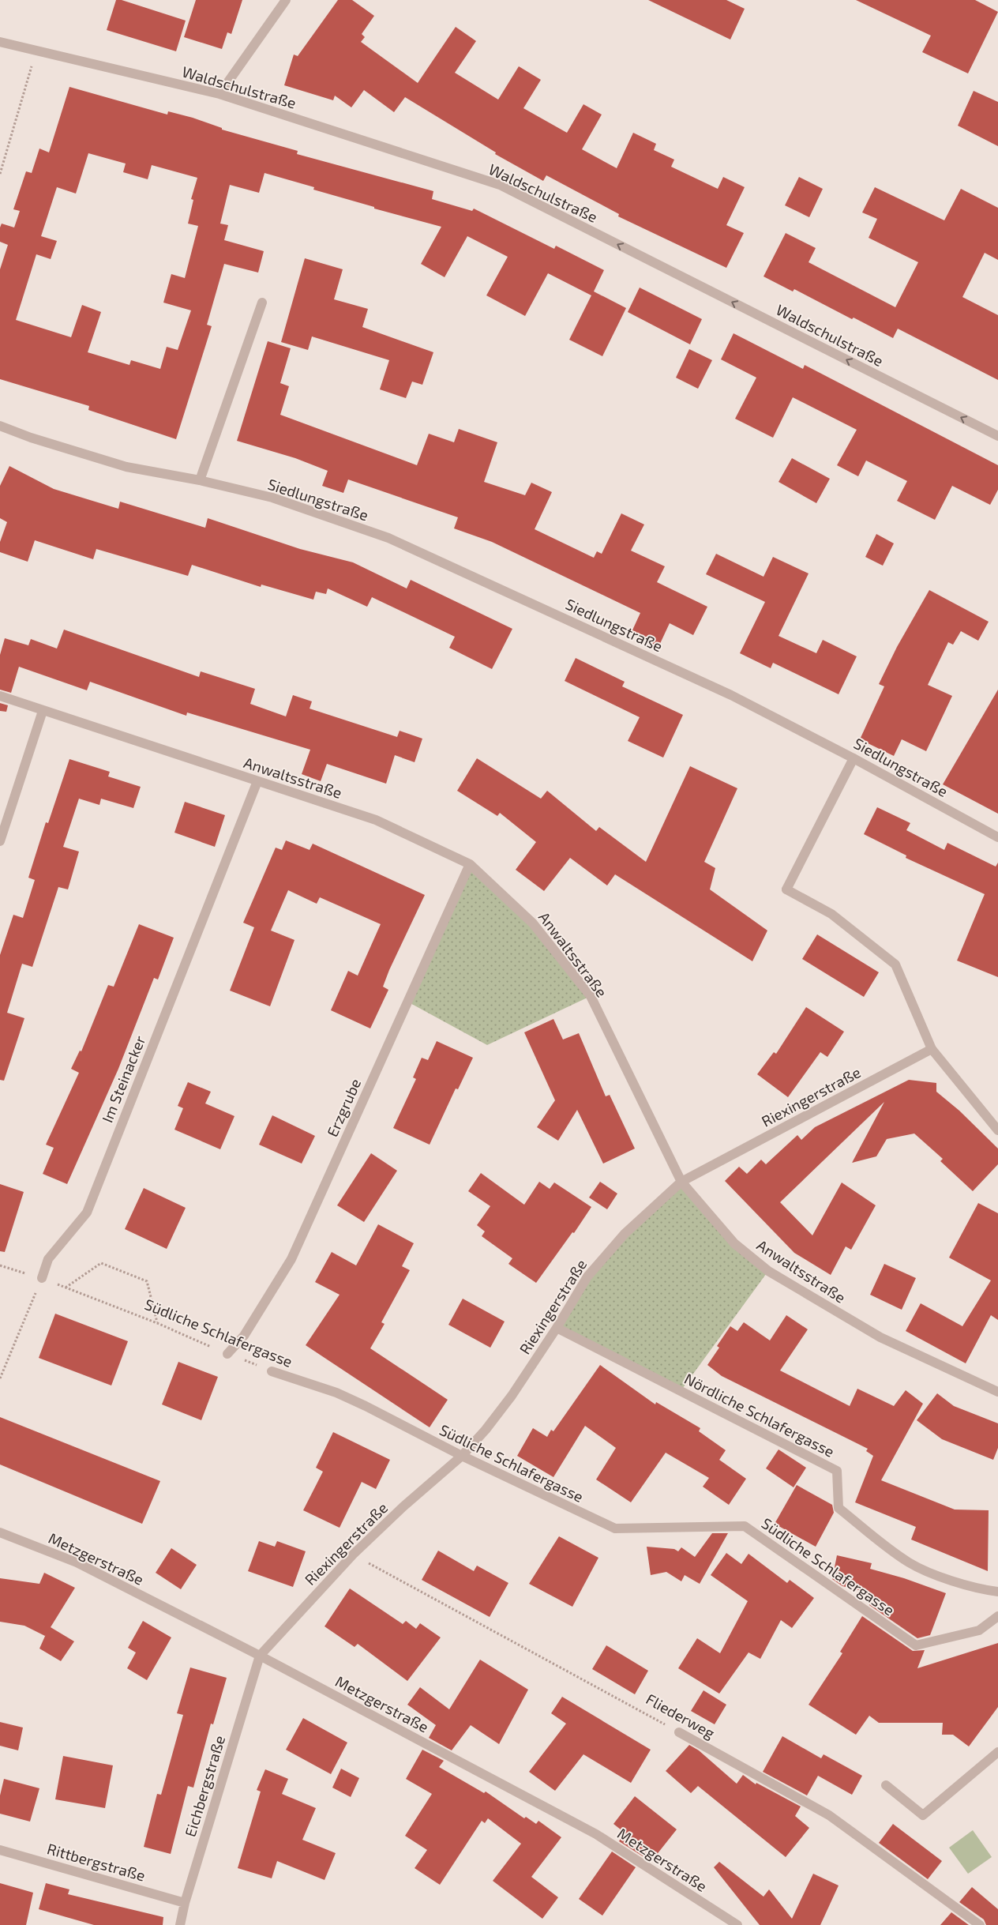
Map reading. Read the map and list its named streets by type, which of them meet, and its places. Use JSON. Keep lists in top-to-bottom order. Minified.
{"streets":{"street":["Waldschulstraße","Siedlungstraße","Anwaltsstraße","Im Steinacker","Riexingerstraße","Erzgrube","Südliche Schlafergasse","Nördliche Schlafergasse","Metzgerstraße","Fliederweg","Eichbergstraße","Rittbergstraße"]},"crossings":[["Anwaltsstraße","Im Steinacker"],["Anwaltsstraße","Riexingerstraße"],["Anwaltsstraße","Erzgrube"],["Im Steinacker","Südliche Schlafergasse"],["Riexingerstraße","Südliche Schlafergasse"],["Riexingerstraße","Nördliche Schlafergasse"],["Riexingerstraße","Metzgerstraße"],["Riexingerstraße","Fliederweg"],["Riexingerstraße","Eichbergstraße"],["Erzgrube","Südliche Schlafergasse"],["Metzgerstraße","Eichbergstraße"],["Eichbergstraße","Rittbergstraße"]],"one_way":["Waldschulstraße"]}
